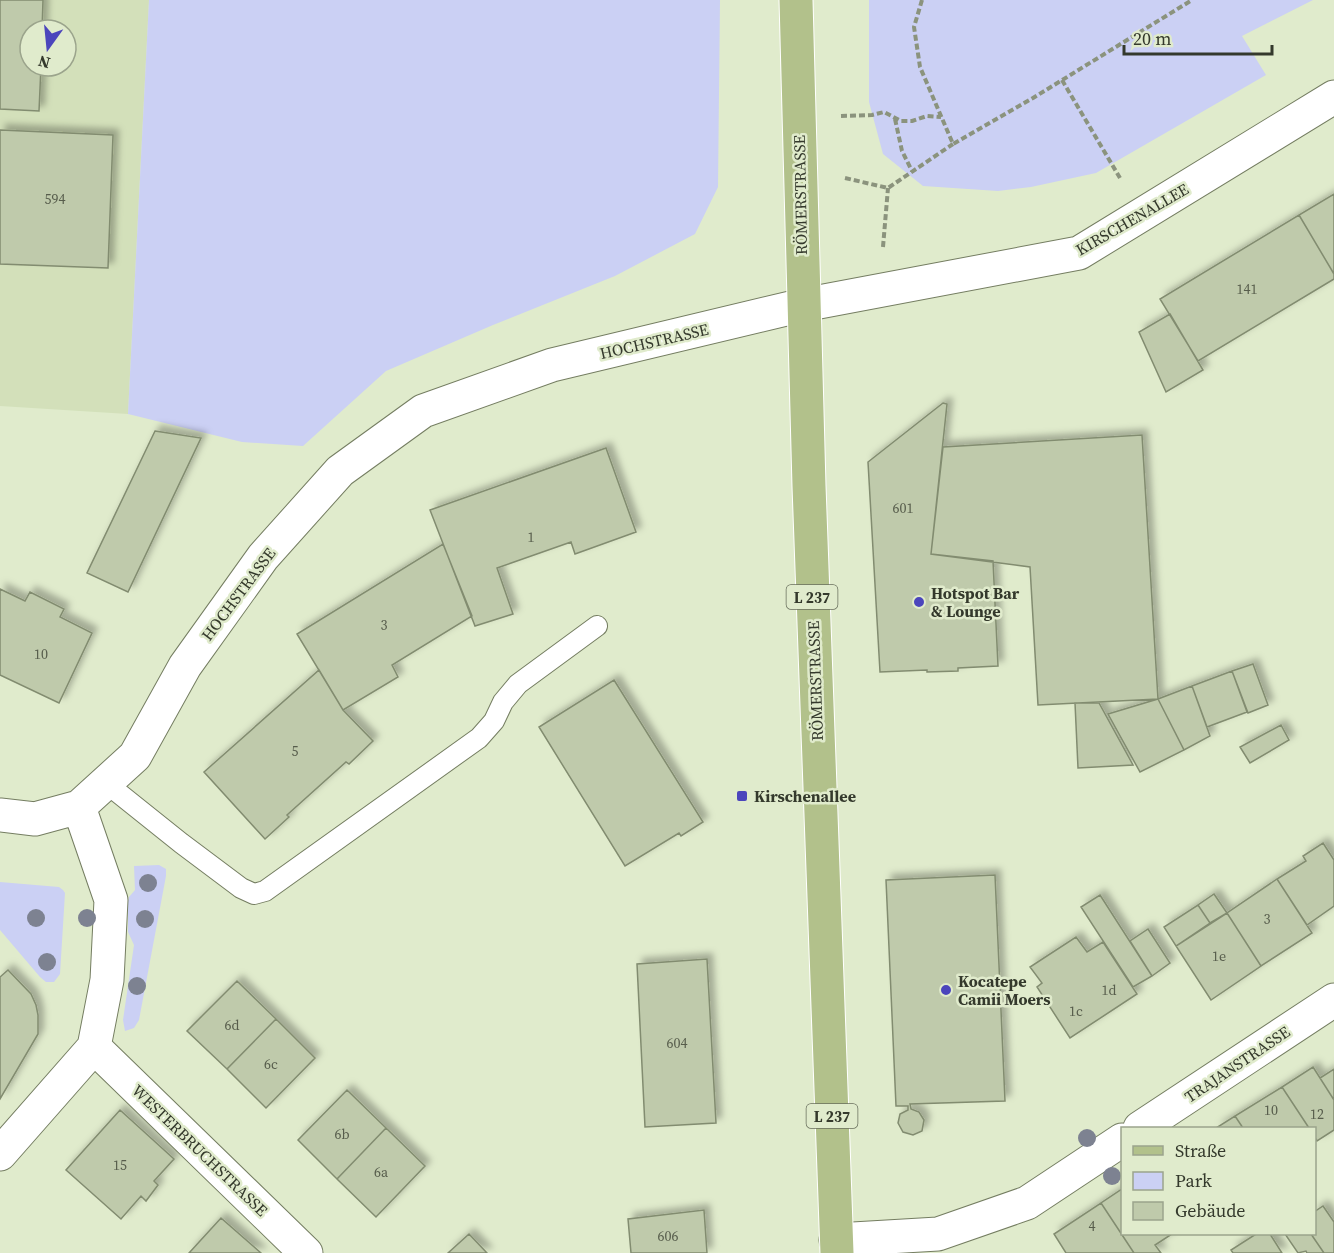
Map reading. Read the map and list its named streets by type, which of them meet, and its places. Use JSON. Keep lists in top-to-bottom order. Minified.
{"streets":{"main road":["RÖMERSTRASSE","L 237"],"street":["KIRSCHENALLEE","HOCHSTRASSE","TRAJANSTRASSE","WESTERBRUCHSTRASSE"]},"crossings":[["RÖMERSTRASSE","KIRSCHENALLEE"],["RÖMERSTRASSE","HOCHSTRASSE"],["KIRSCHENALLEE","HOCHSTRASSE"]],"places":{"other":["Hotspot Bar & Lounge","Kocatepe Camii Moers"],"transit":["Kirschenallee"]},"house_numbers":["594","141","601","1","3","10","5","3","1e","1d","1c","6d","604","6c","10","12","6b","15","6a","4","606"],"legend":["Straße","Park","Gebäude"],"scale_bar":"20 m","north":"bottom"}
